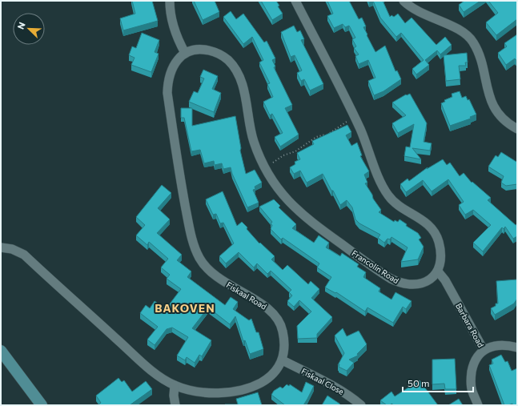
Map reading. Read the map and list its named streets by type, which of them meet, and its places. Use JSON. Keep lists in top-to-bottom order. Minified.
{"streets":{"street":["Francolin Road","Fiskaal Road","Barbara Road","Fiskaal Close"]},"crossings":[["Francolin Road","Fiskaal Road"],["Francolin Road","Barbara Road"],["Fiskaal Road","Fiskaal Close"]],"districts":["BAKOVEN"],"scale_bar":"50 m","north":"top left"}
